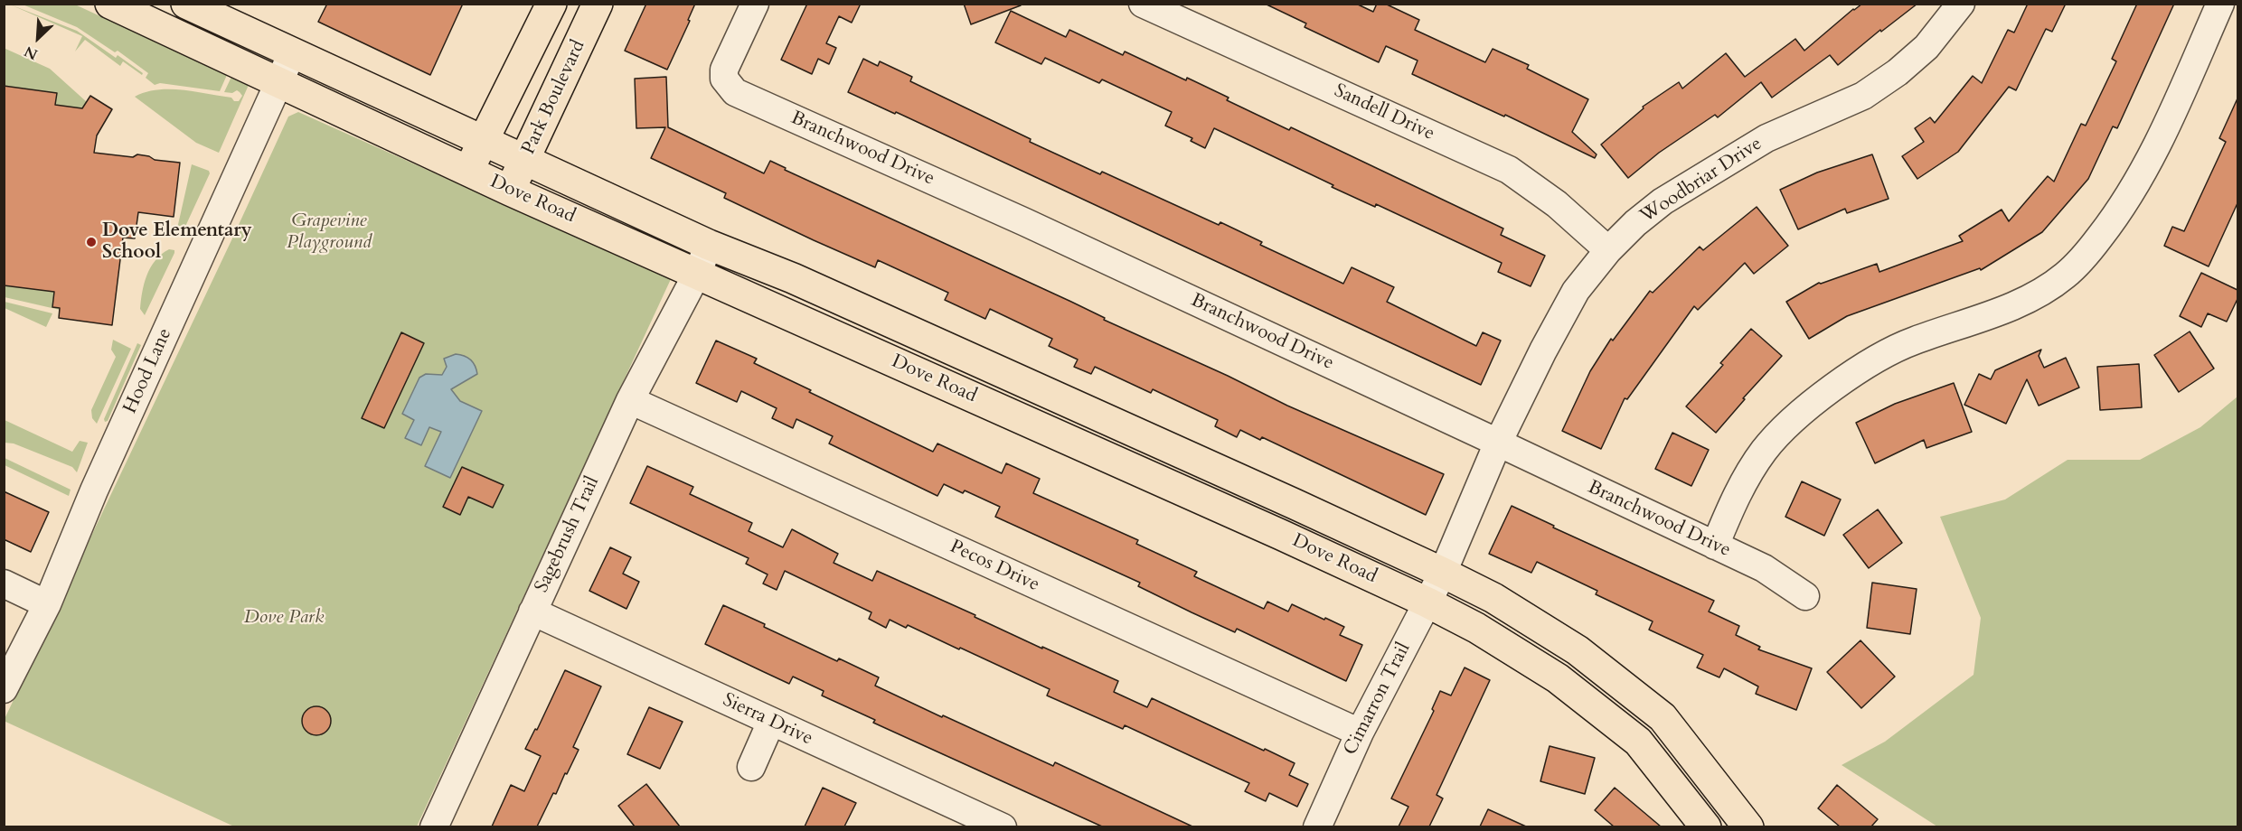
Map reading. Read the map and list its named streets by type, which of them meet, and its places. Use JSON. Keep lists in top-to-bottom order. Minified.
{"streets":{"main road":["Park Boulevard","Dove Road"],"street":["Sandell Drive","Branchwood Drive","Woodbriar Drive","Hood Lane","Sagebrush Trail","Pecos Drive","Cimarron Trail","Sierra Drive"]},"crossings":[["Park Boulevard","Dove Road"],["Sandell Drive","Woodbriar Drive"],["Branchwood Drive","Woodbriar Drive"],["Woodbriar Drive","Dove Road"],["Woodbriar Drive","Cimarron Trail"],["Dove Road","Hood Lane"],["Dove Road","Sagebrush Trail"],["Dove Road","Cimarron Trail"],["Sagebrush Trail","Pecos Drive"],["Sagebrush Trail","Sierra Drive"],["Pecos Drive","Cimarron Trail"]],"parks":["Grapevine Playground","Dove Park"],"places":["Dove Elementary School"],"north":"bottom left"}
